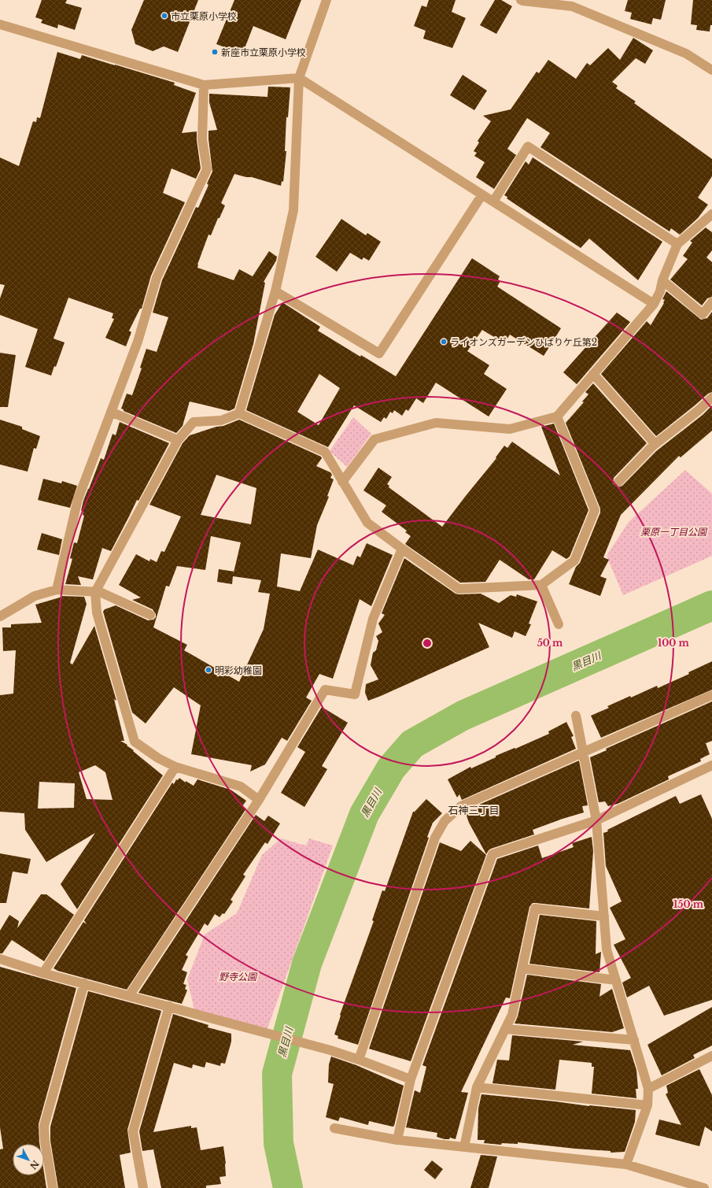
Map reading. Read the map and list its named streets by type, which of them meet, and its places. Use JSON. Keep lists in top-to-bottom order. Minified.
{"districts":["石神三丁目"],"water":["黒目川"],"parks":["栗原一丁目公園","野寺公園"],"places":["市立栗原小学校","新座市立栗原小学校","ライオンズガーデンひばりケ丘第2","明彩幼稚園"],"north":"bottom right","rings":["50 m","100 m","150 m"]}
